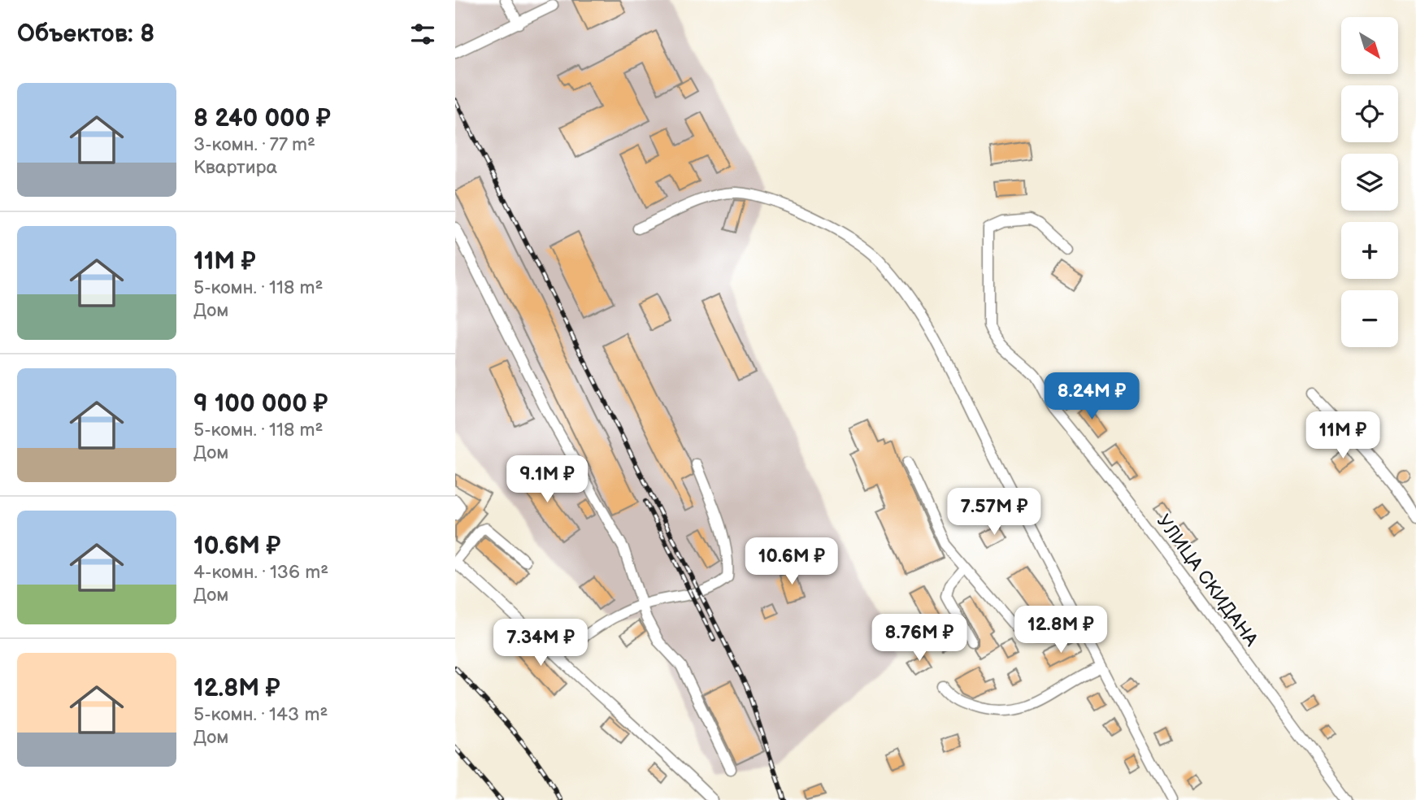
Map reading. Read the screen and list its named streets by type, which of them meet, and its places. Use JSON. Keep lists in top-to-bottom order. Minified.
{"streets":{"street":["УЛИЦА СКИДАНА"]},"north":"bottom right","page":{"heading":"Объектов: 8","map_buttons":["+","−"],"list":[{"name":"8 240 000 ₽","note":"3-комн. · 77 m² · Квартира"},{"name":"11M ₽","note":"5-комн. · 118 m² · Дом"},{"name":"9 100 000 ₽","note":"5-комн. · 118 m² · Дом"},{"name":"10.6M ₽","note":"4-комн. · 136 m² · Дом"},{"name":"12.8M ₽","note":"5-комн. · 143 m² · Дом"}],"price":["8.24M ₽","11M ₽","9.1M ₽","7.57M ₽","10.6M ₽","12.8M ₽","8.76M ₽","7.34M ₽"]}}
